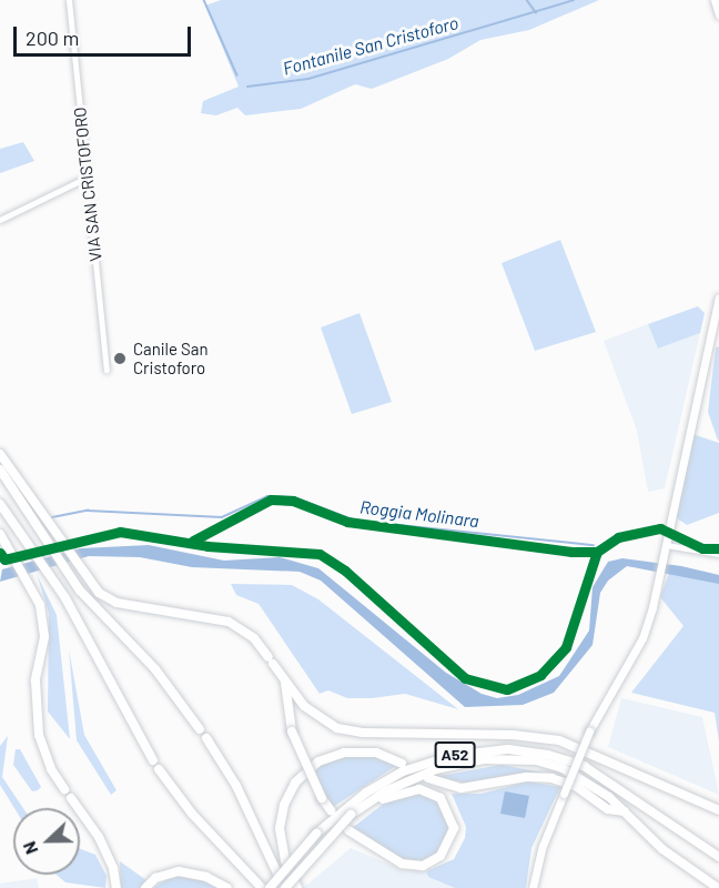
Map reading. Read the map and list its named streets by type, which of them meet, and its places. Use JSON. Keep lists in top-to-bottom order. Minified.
{"streets":{"highway":["A52"],"street":["VIA SAN CRISTOFORO"]},"water":["Fontanile San Cristoforo","Roggia Molinara"],"places":["Canile San Cristoforo"],"scale_bar":"200 m","north":"left"}
